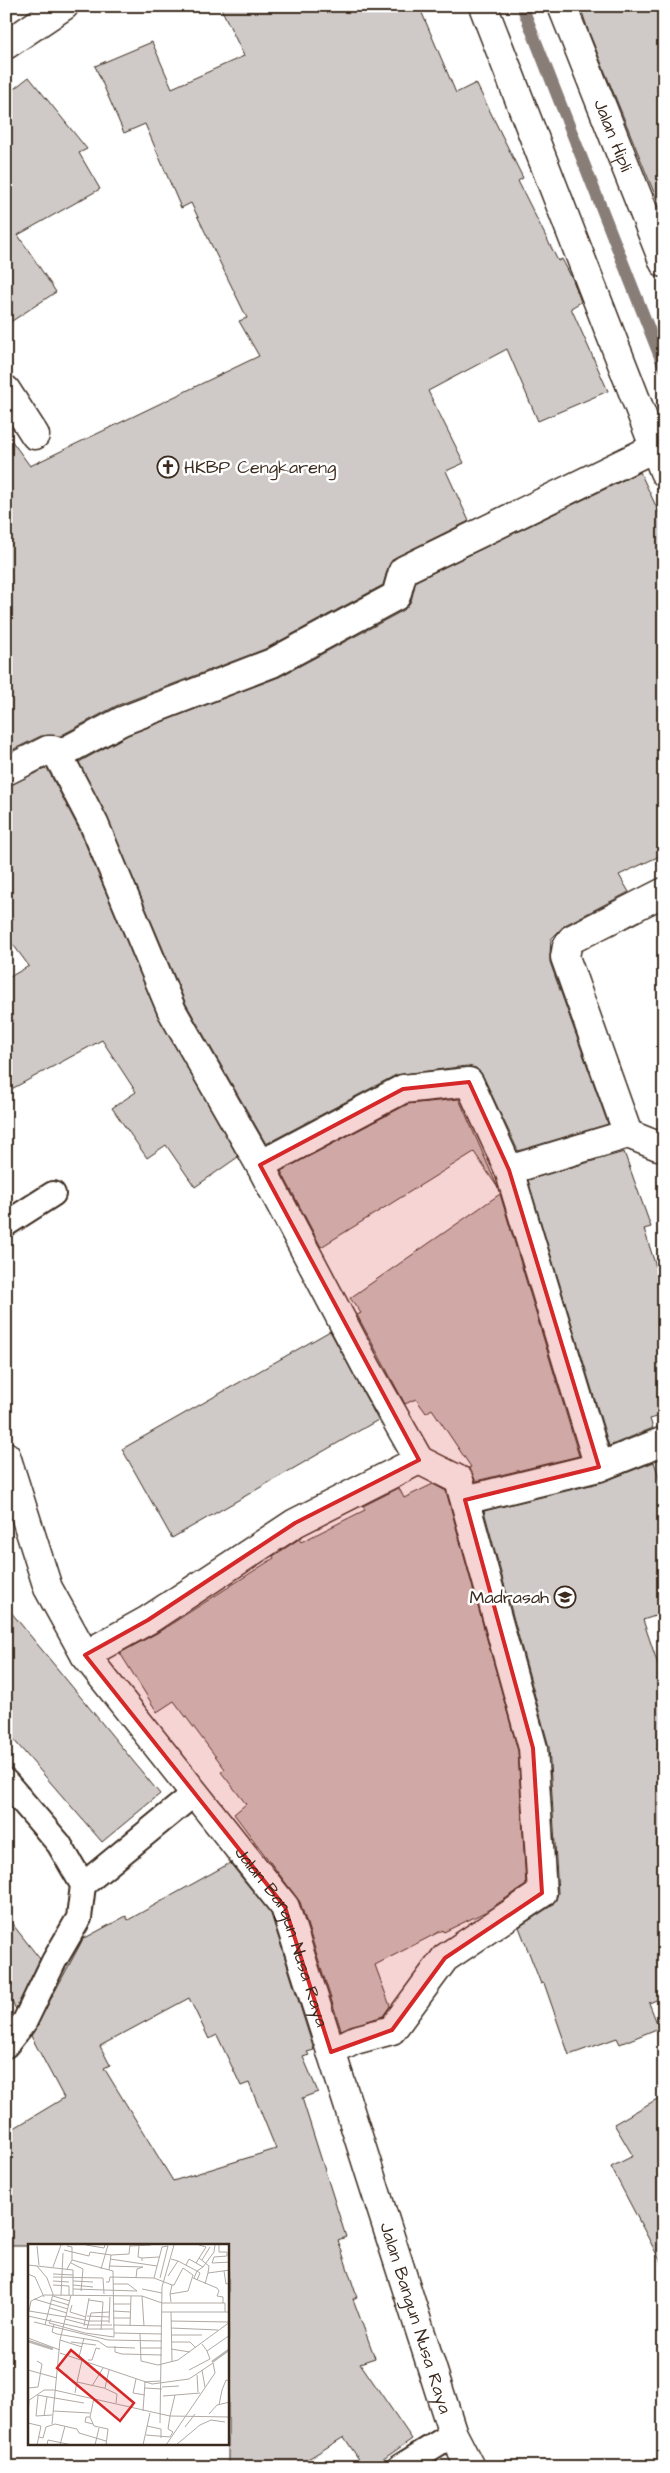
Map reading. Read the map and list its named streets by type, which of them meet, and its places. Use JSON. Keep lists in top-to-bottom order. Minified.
{"streets":{"street":["Jalan Hipli","Jalan Bangun Nusa Raya"]},"places":{"church":["HKBP Cengkareng"],"school or university":["Madrasah"]}}
